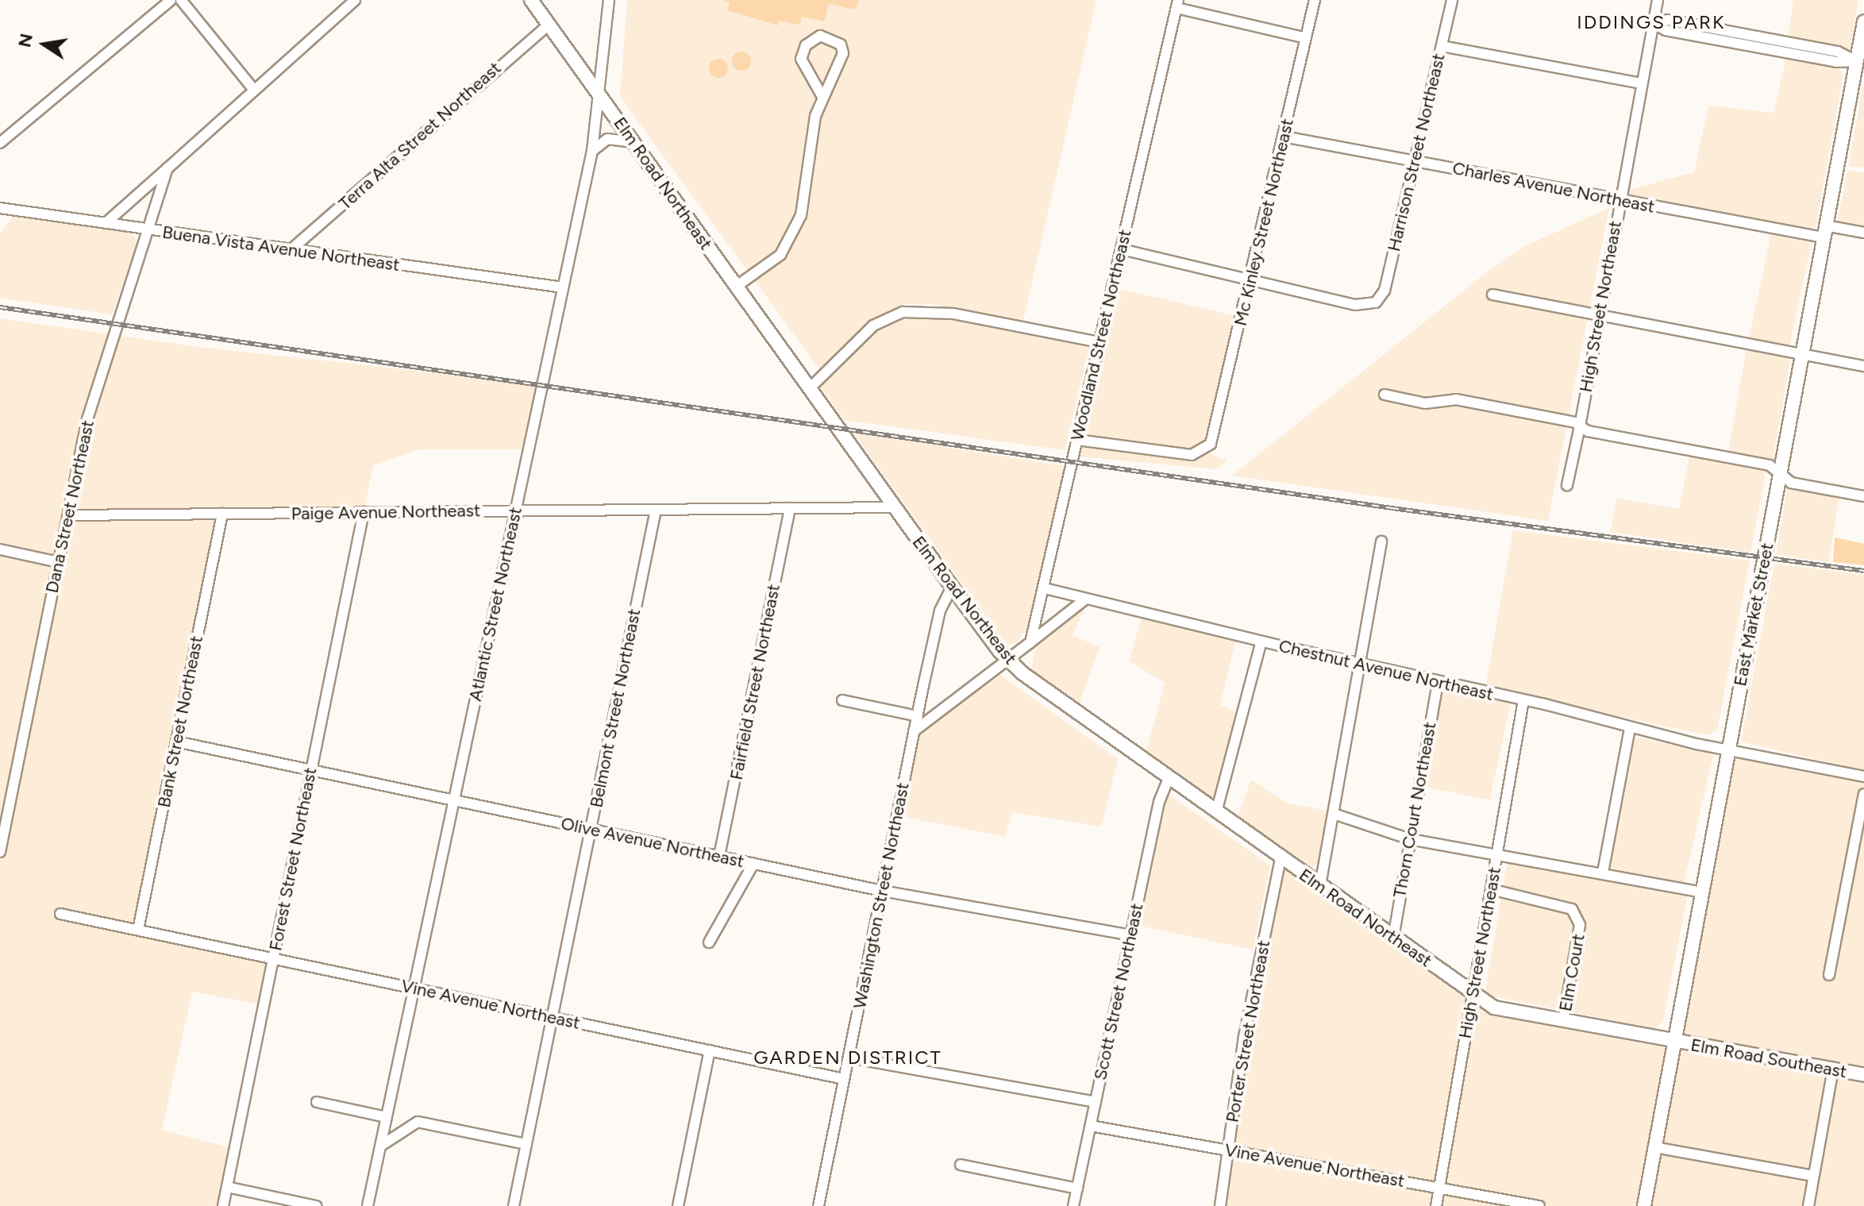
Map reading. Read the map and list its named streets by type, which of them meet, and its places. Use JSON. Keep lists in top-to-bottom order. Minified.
{"streets":{"main road":["Elm Road Northeast","East Market Street","Elm Road Southeast"],"street":["Terra Alta Street Northeast","Harrison Street Northeast","Charles Avenue Northeast","Mc Kinley Street Northeast","Buena Vista Avenue Northeast","High Street Northeast","Woodland Street Northeast","Dana Street Northeast","Paige Avenue Northeast","Atlantic Street Northeast","Chestnut Avenue Northeast","Fairfield Street Northeast","Belmont Street Northeast","Bank Street Northeast","Thorn Court Northeast","Olive Avenue Northeast","Forest Street Northeast","Washington Street Northeast","Elm Court","Scott Street Northeast","Vine Avenue Northeast","Porter Street Northeast"]},"crossings":[["Terra Alta Street Northeast","Elm Road Northeast"],["Terra Alta Street Northeast","Buena Vista Avenue Northeast"],["Harrison Street Northeast","Charles Avenue Northeast"],["Harrison Street Northeast","Mc Kinley Street Northeast"],["Elm Road Northeast","High Street Northeast"],["Elm Road Northeast","Paige Avenue Northeast"],["Elm Road Northeast","Atlantic Street Northeast"],["Elm Road Northeast","East Market Street"],["Elm Road Northeast","Thorn Court Northeast"],["Elm Road Northeast","Washington Street Northeast"],["Elm Road Northeast","Elm Court"],["Elm Road Northeast","Scott Street Northeast"],["Elm Road Northeast","Porter Street Northeast"],["Elm Road Northeast","Elm Road Southeast"],["Charles Avenue Northeast","Mc Kinley Street Northeast"],["Charles Avenue Northeast","High Street Northeast"],["Charles Avenue Northeast","East Market Street"],["Mc Kinley Street Northeast","Woodland Street Northeast"],["Buena Vista Avenue Northeast","Dana Street Northeast"],["Buena Vista Avenue Northeast","Atlantic Street Northeast"],["High Street Northeast","Chestnut Avenue Northeast"],["High Street Northeast","Elm Court"],["High Street Northeast","Vine Avenue Northeast"],["Woodland Street Northeast","Chestnut Avenue Northeast"],["Dana Street Northeast","Paige Avenue Northeast"],["Paige Avenue Northeast","Atlantic Street Northeast"],["Paige Avenue Northeast","Fairfield Street Northeast"],["Paige Avenue Northeast","Belmont Street Northeast"],["Paige Avenue Northeast","Bank Street Northeast"],["Paige Avenue Northeast","Forest Street Northeast"],["Atlantic Street Northeast","Olive Avenue Northeast"],["Atlantic Street Northeast","Vine Avenue Northeast"],["East Market Street","Chestnut Avenue Northeast"],["East Market Street","Elm Road Southeast"],["Chestnut Avenue Northeast","Thorn Court Northeast"],["Fairfield Street Northeast","Olive Avenue Northeast"],["Belmont Street Northeast","Olive Avenue Northeast"],["Belmont Street Northeast","Vine Avenue Northeast"],["Bank Street Northeast","Olive Avenue Northeast"],["Bank Street Northeast","Vine Avenue Northeast"],["Olive Avenue Northeast","Forest Street Northeast"],["Olive Avenue Northeast","Washington Street Northeast"],["Olive Avenue Northeast","Scott Street Northeast"],["Forest Street Northeast","Vine Avenue Northeast"],["Washington Street Northeast","Vine Avenue Northeast"],["Scott Street Northeast","Vine Avenue Northeast"],["Vine Avenue Northeast","Porter Street Northeast"]],"districts":["IDDINGS PARK","GARDEN DISTRICT"],"north":"left"}
